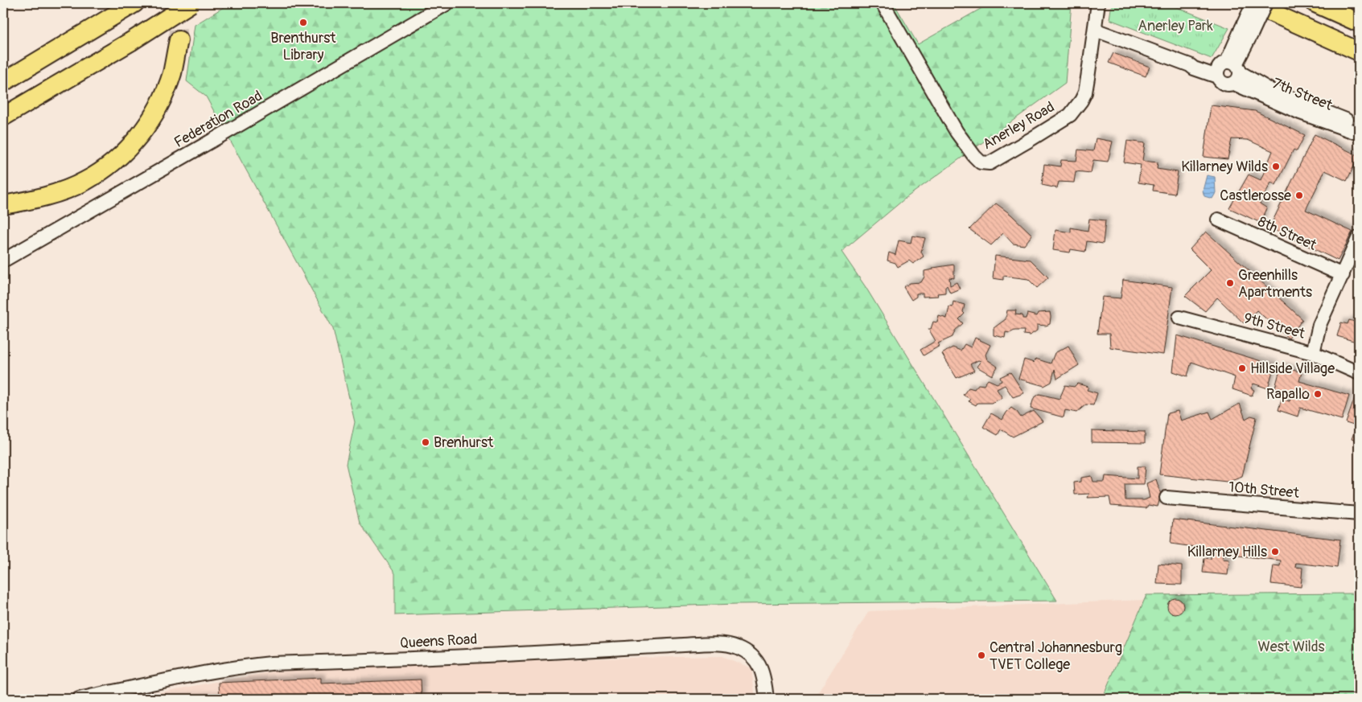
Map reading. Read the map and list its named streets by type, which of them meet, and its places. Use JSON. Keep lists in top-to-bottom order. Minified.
{"streets":{"street":["7th Street","Federation Road","Anerley Road","8th Street","9th Street","10th Street","Queens Road"]},"crossings":[["7th Street","Anerley Road"]],"parks":["Anerley Park","West Wilds"],"places":["Brenthurst Library","Killarney Wilds","Castlerosse","Greenhills Apartments","Hillside Village","Rapallo","Brenhurst","Killarney Hills","Central Johannesburg TVET College"]}
